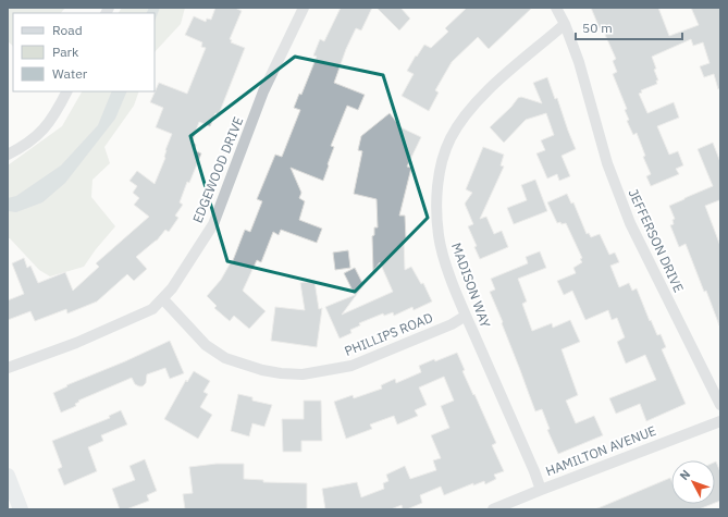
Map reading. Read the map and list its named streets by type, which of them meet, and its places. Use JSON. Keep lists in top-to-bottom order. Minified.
{"streets":{"street":["EDGEWOOD DRIVE","JEFFERSON DRIVE","MADISON WAY","PHILLIPS ROAD","HAMILTON AVENUE"]},"crossings":[["EDGEWOOD DRIVE","PHILLIPS ROAD"],["JEFFERSON DRIVE","MADISON WAY"],["MADISON WAY","PHILLIPS ROAD"],["MADISON WAY","HAMILTON AVENUE"]],"legend":["Road","Park","Water"],"scale_bar":"50 m","north":"top left"}
